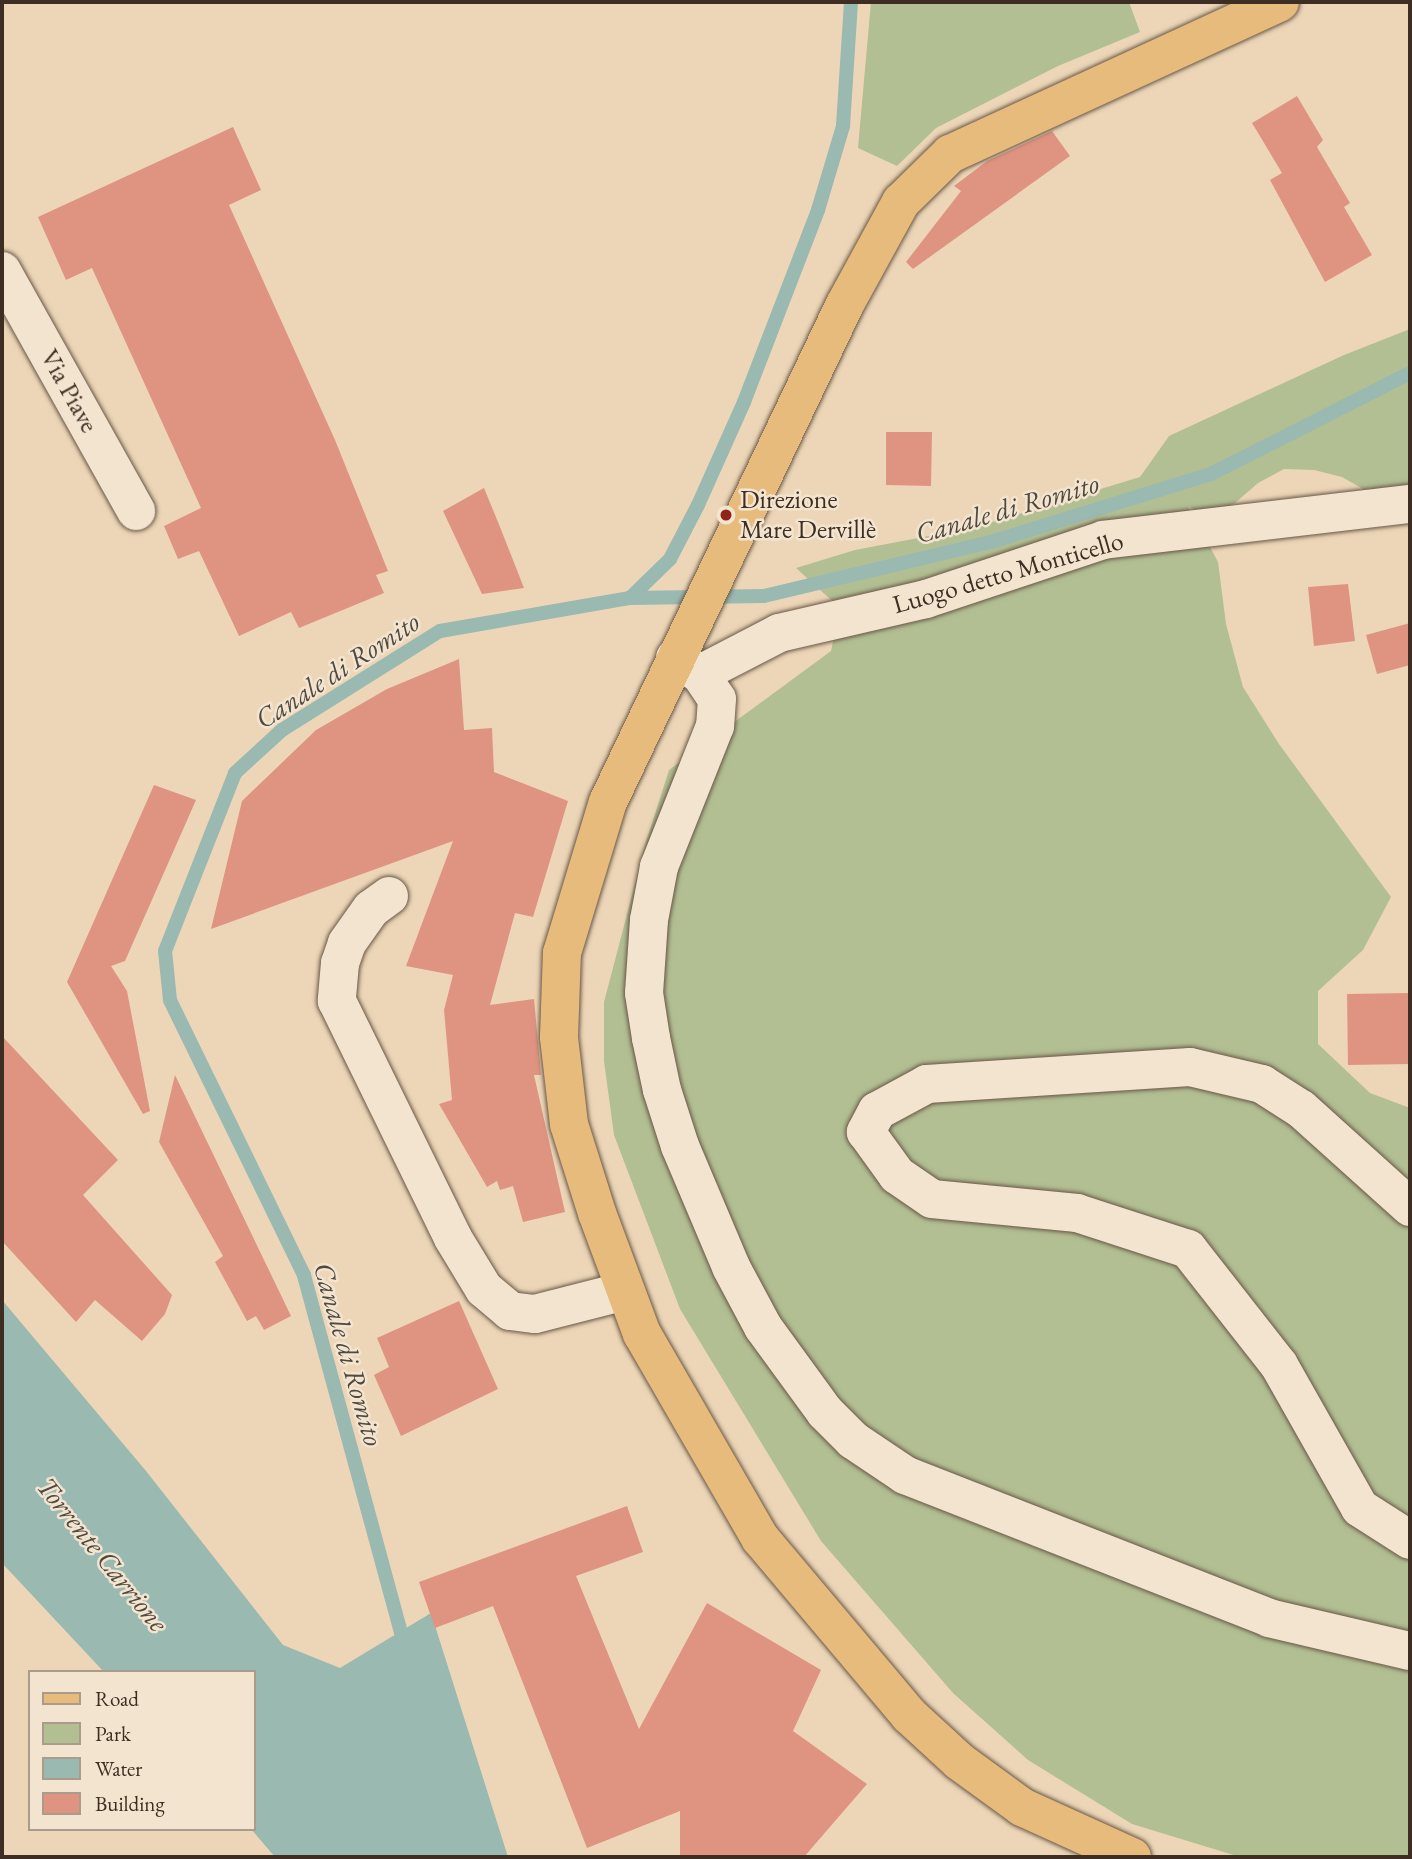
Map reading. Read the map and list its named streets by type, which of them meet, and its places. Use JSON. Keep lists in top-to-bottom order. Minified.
{"streets":{"street":["Via Piave","Luogo detto Monticello"]},"water":["Canale di Romito","Torrente Carrione"],"places":["Direzione Mare Dervillè"],"legend":["Road","Park","Water","Building"]}
